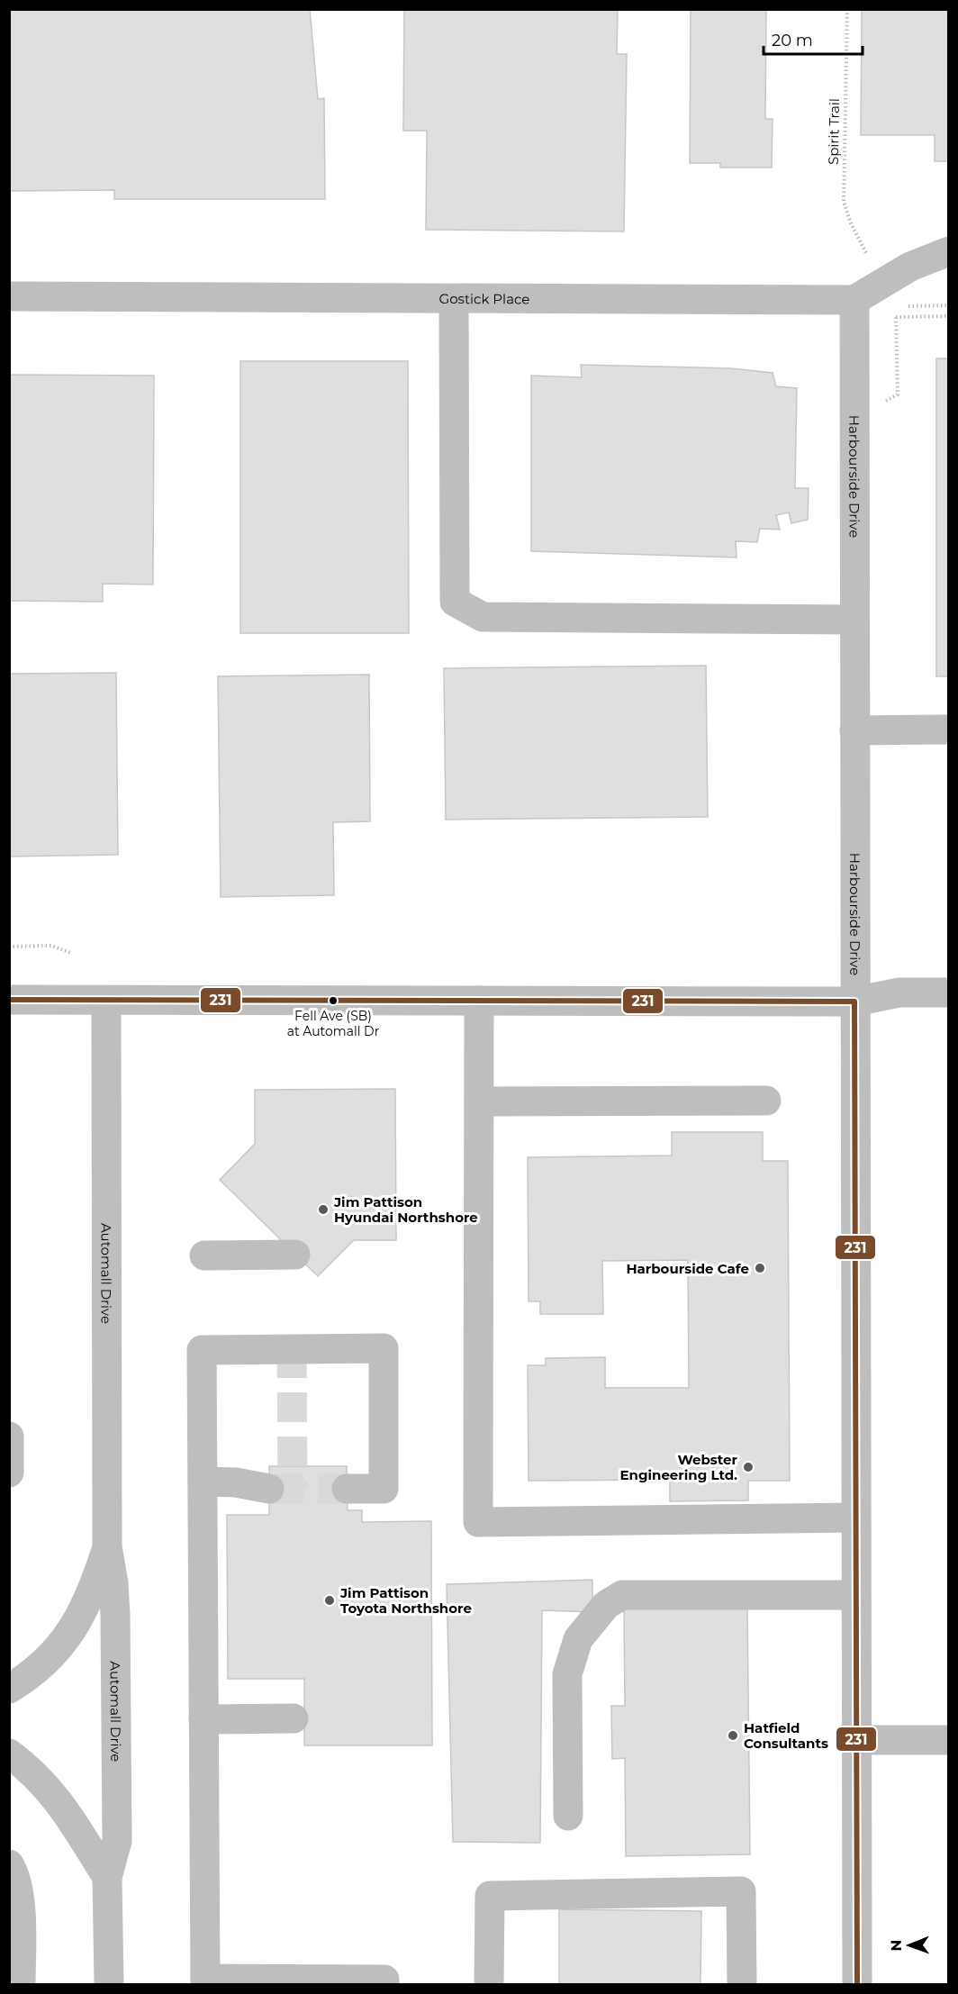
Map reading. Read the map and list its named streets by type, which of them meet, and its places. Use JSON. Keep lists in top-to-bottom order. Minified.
{"streets":{"street":["Gostick Place","Harbourside Drive","Automall Drive"],"path":["Spirit Trail"]},"crossings":[["Gostick Place","Harbourside Drive"]],"places":["Fell Ave (SB) at Automall Dr","Jim Pattison Hyundai Northshore","Harbourside Cafe","Webster Engineering Ltd.","Jim Pattison Toyota Northshore","Hatfield Consultants"],"lines":["transit line 231"],"scale_bar":"20 m","north":"left"}
